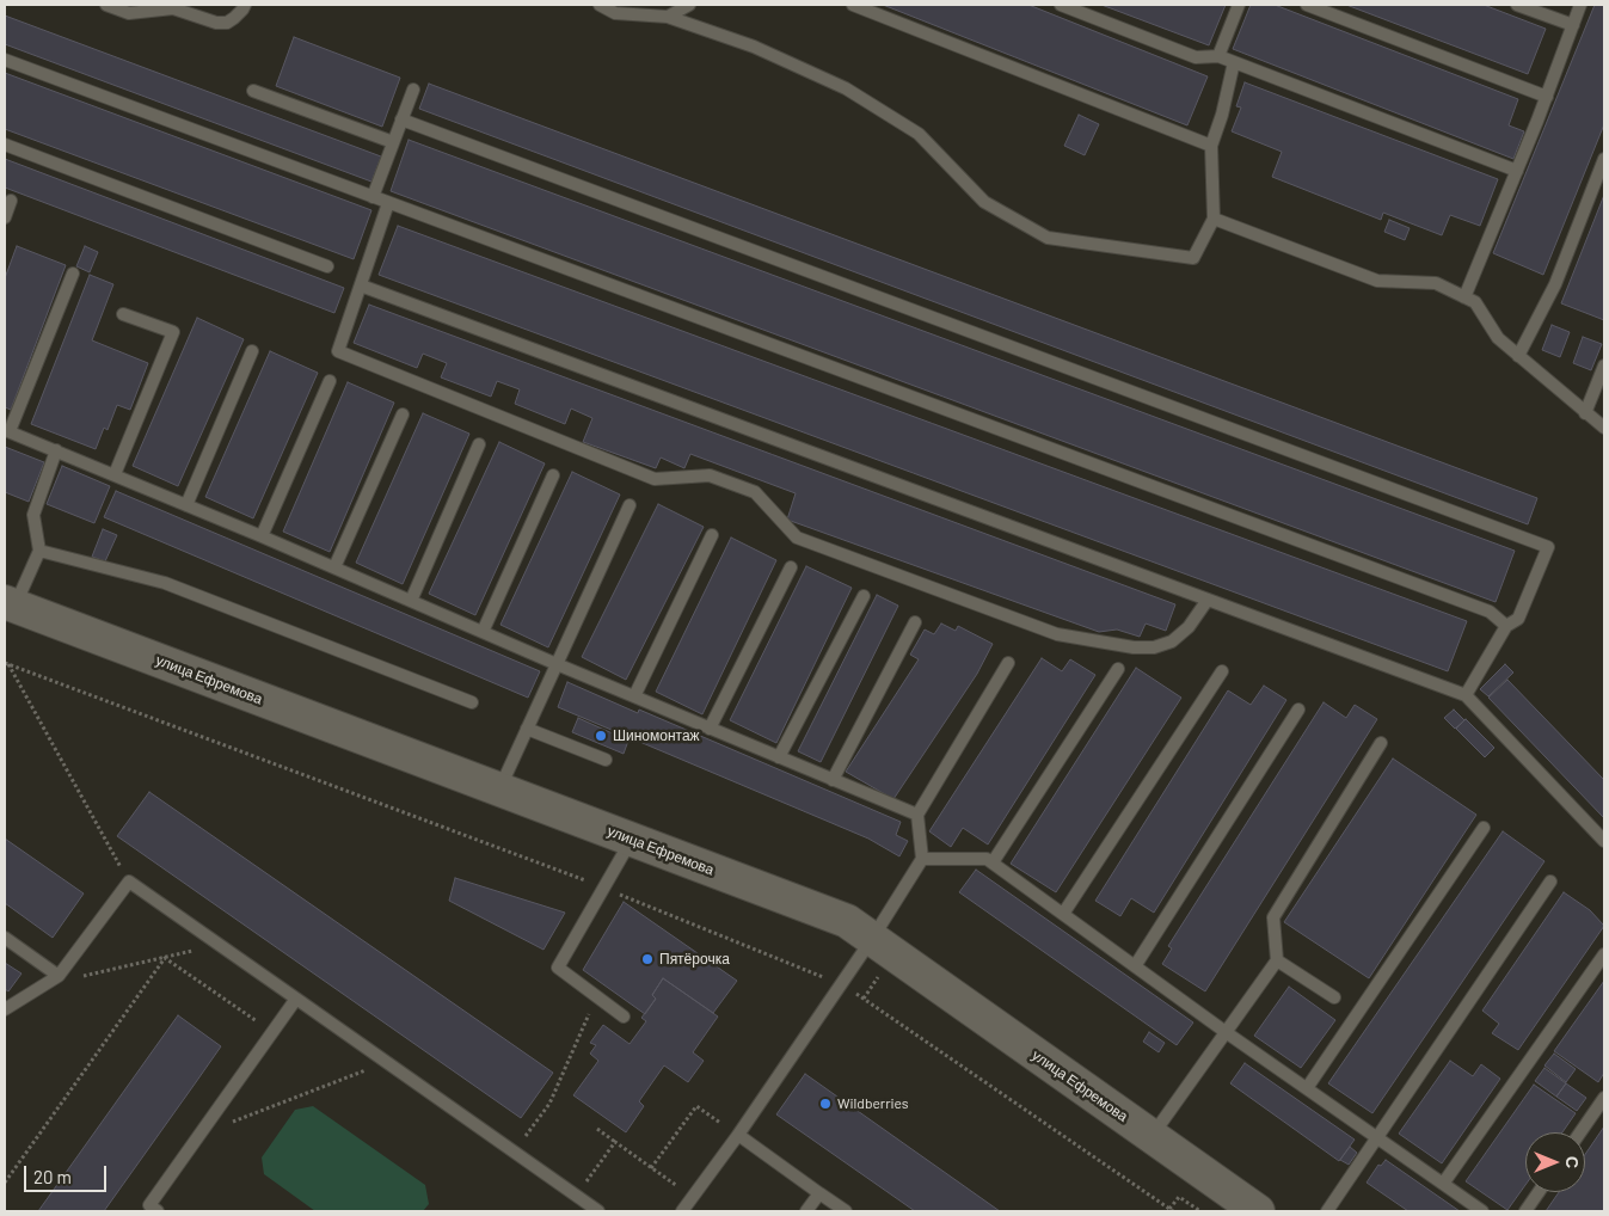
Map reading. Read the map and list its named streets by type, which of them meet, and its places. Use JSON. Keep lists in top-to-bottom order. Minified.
{"streets":{"street":["улица Ефремова"]},"places":["Шиномонтаж","Пятёрочка","Wildberries"],"scale_bar":"20 m","north":"right"}
